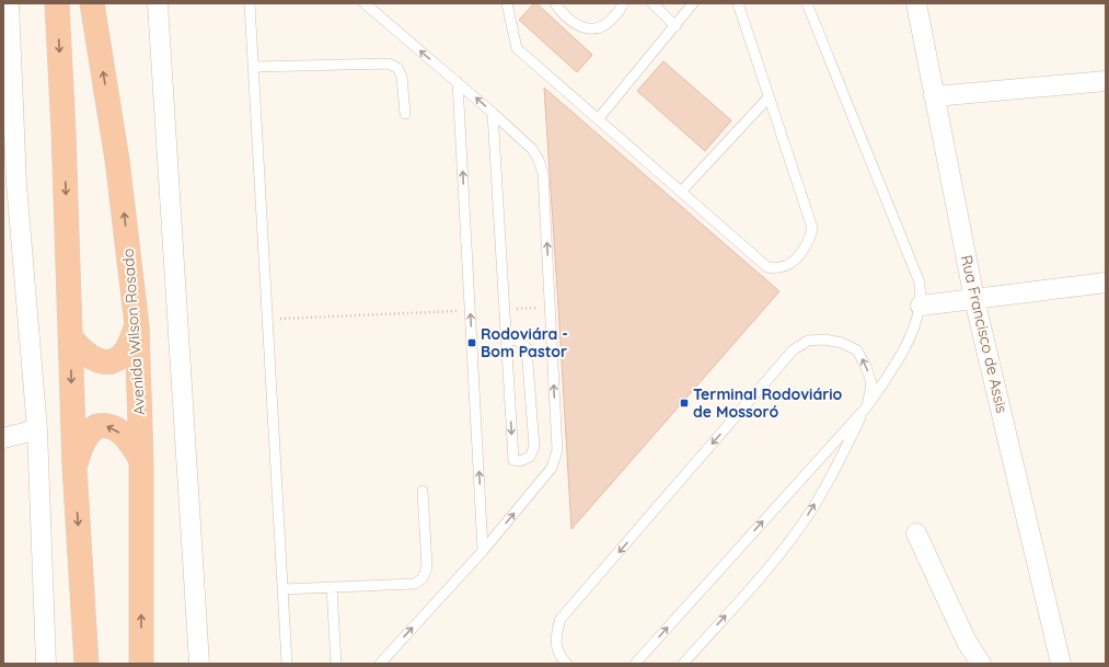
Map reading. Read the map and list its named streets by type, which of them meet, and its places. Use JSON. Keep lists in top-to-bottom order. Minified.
{"streets":{"highway":["Avenida Wilson Rosado"],"street":["Rua Francisco de Assis"]},"places":{"transit":["Rodoviára - Bom Pastor","Terminal Rodoviário de Mossoró"]}}
